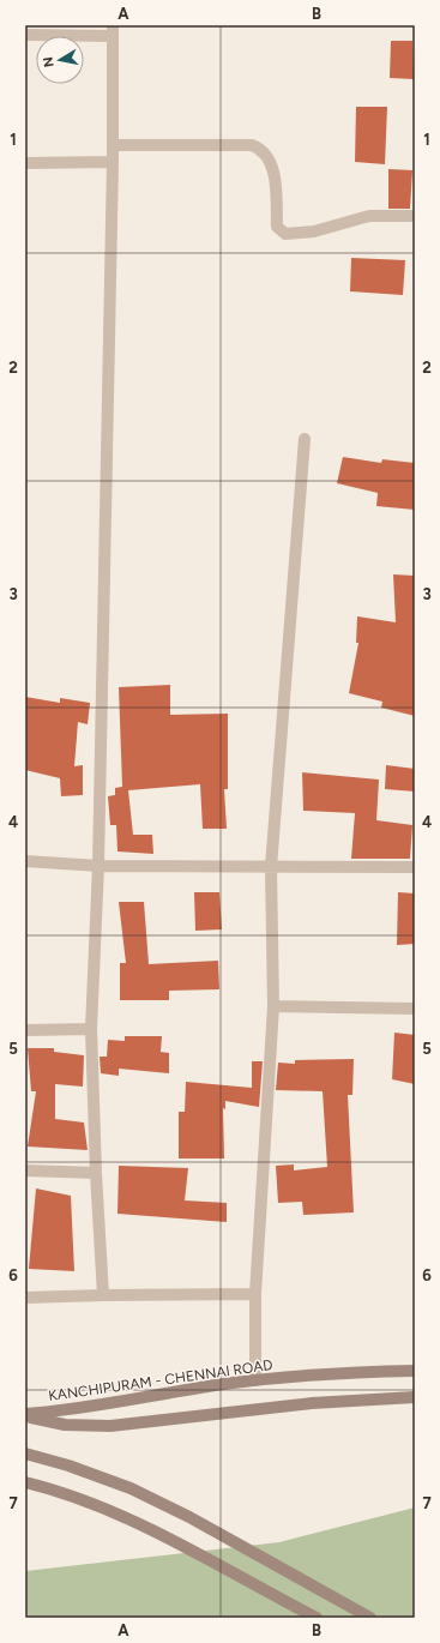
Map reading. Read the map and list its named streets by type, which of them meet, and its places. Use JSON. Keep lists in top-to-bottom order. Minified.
{"streets":{"main road":["KANCHIPURAM - CHENNAI ROAD"]},"north":"left","grid":{"columns":["A","B"],"rows":["1","2","3","4","5","6","7"]}}
